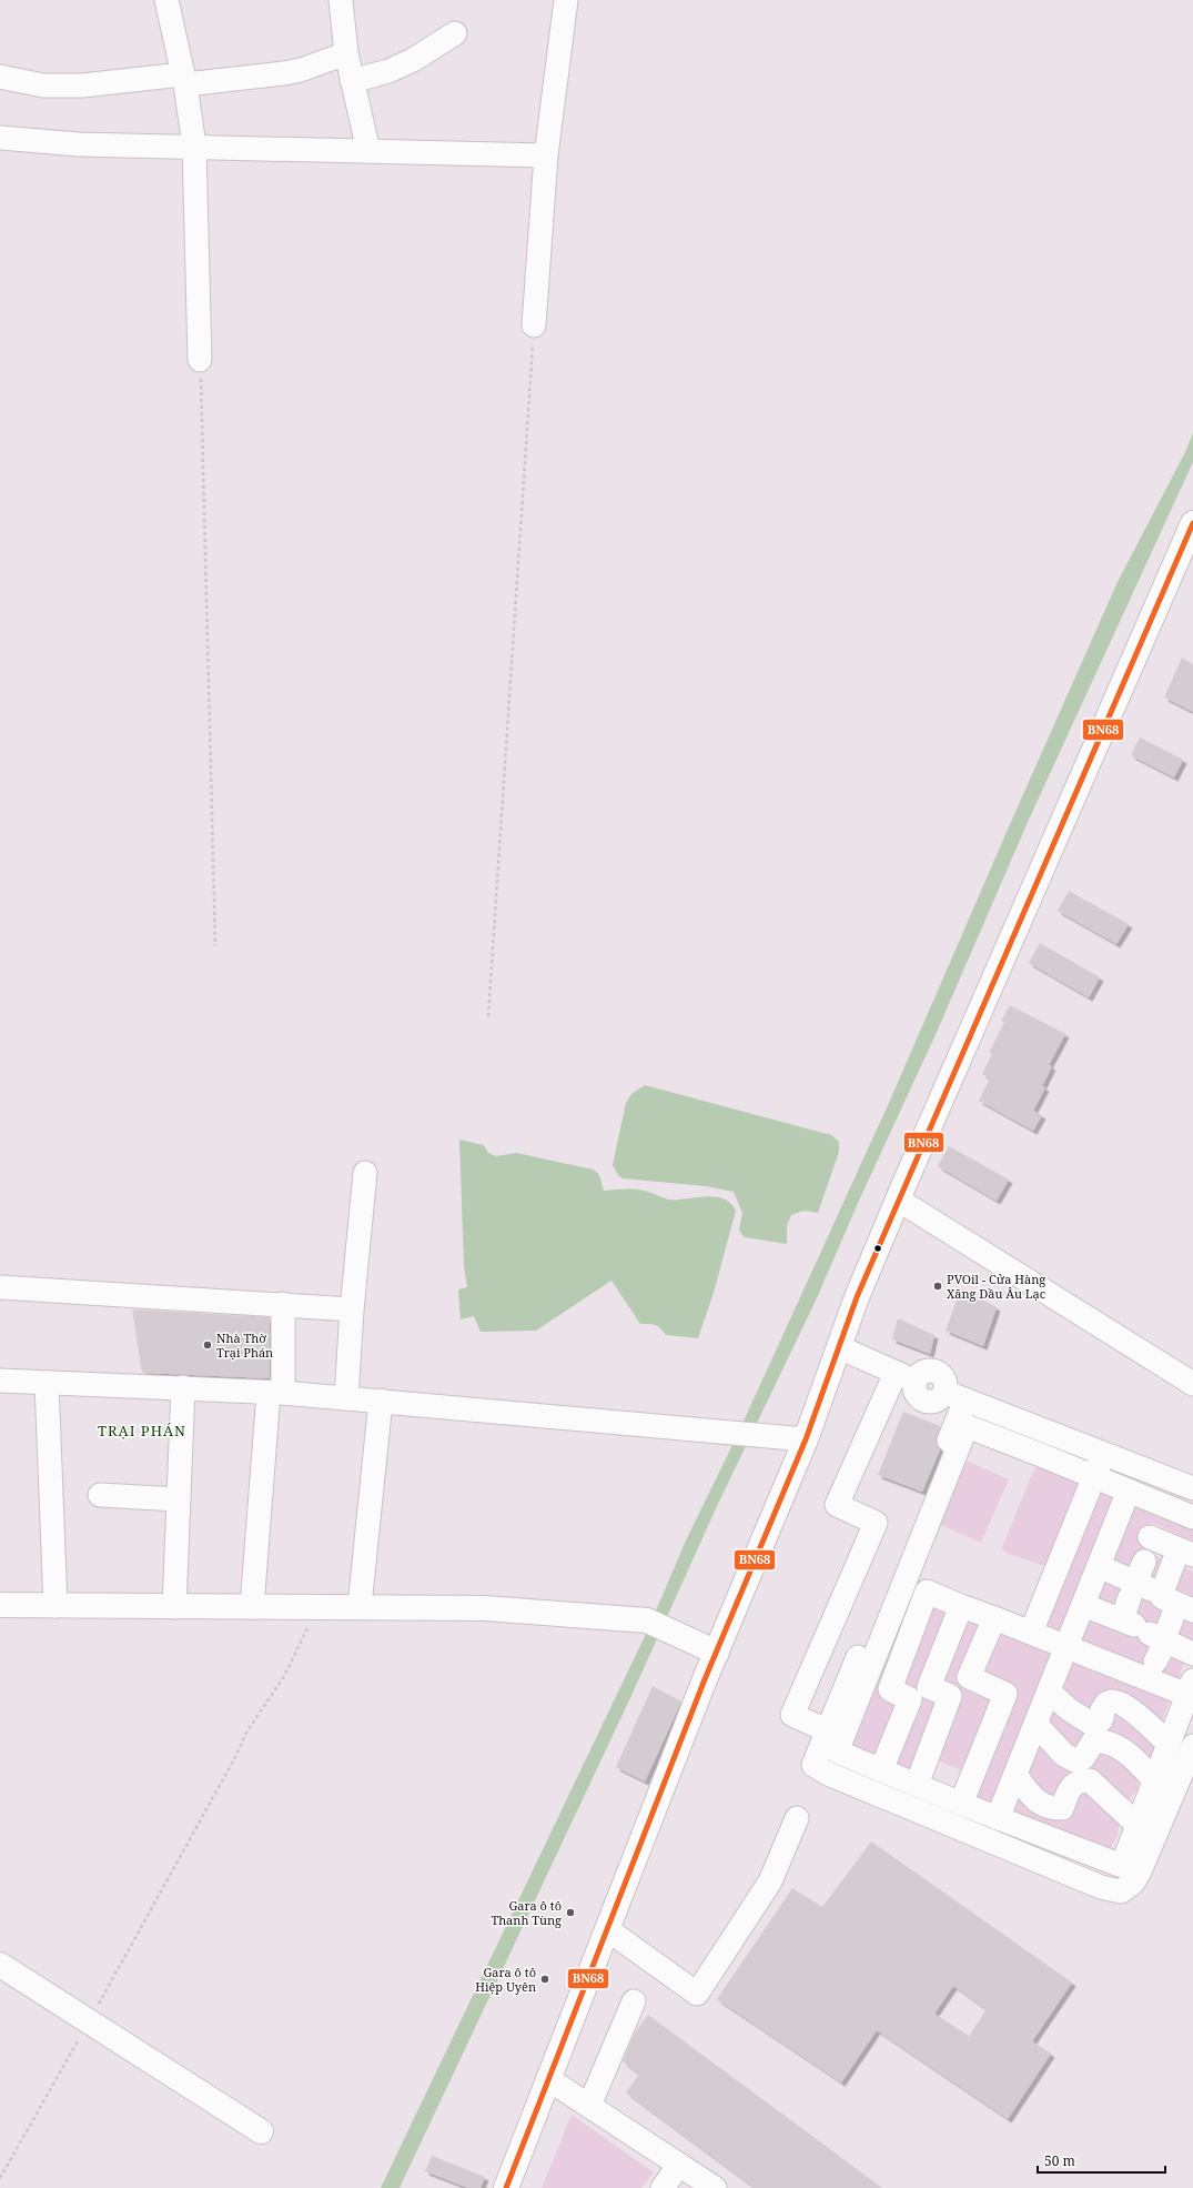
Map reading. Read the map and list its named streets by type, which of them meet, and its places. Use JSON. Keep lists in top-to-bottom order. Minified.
{"districts":["TRẠI PHÁN"],"places":["PVOil - Cửa Hàng Xăng Dầu Âu Lạc","Nhà Thờ Trại Phán","Gara ô tô Thanh Tùng","Gara ô tô Hiệp Uyên"],"lines":["transit line BN68"],"scale_bar":"50 m"}
